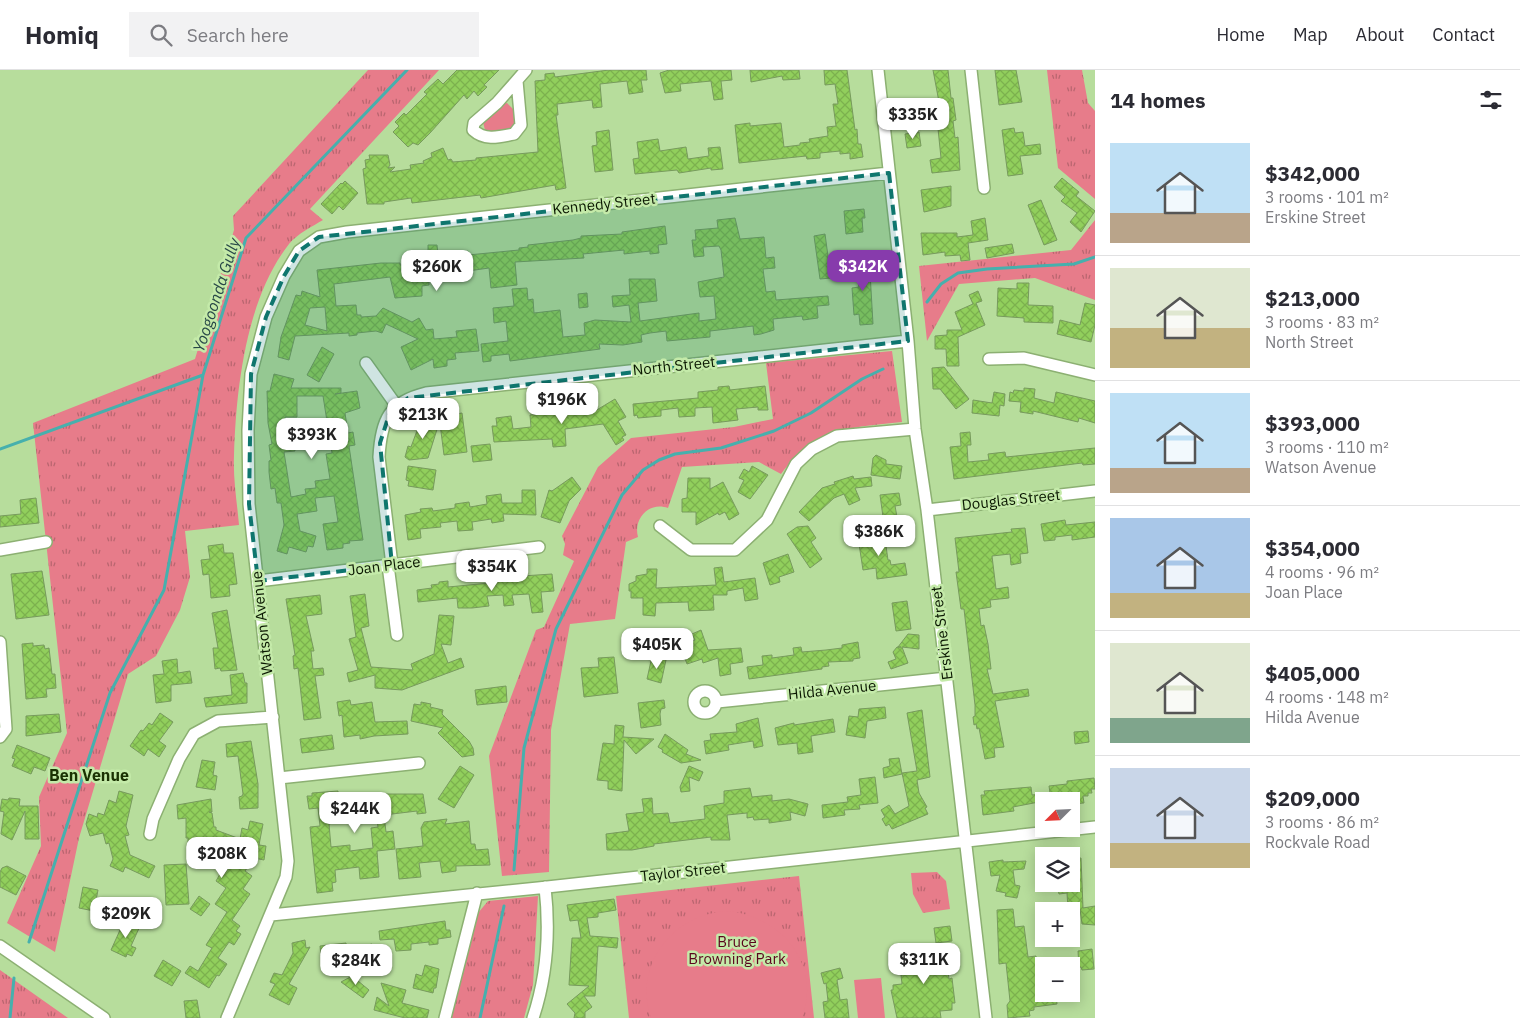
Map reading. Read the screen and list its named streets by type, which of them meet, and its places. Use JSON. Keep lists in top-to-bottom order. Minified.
{"streets":{"street":["Kennedy Street","North Street","Douglas Street","Joan Place","Watson Avenue","Erskine Street","Hilda Avenue","Taylor Street"]},"crossings":[["Kennedy Street","Watson Avenue"],["Kennedy Street","Erskine Street"],["North Street","Erskine Street"],["Douglas Street","Erskine Street"],["Joan Place","Watson Avenue"],["Watson Avenue","Taylor Street"],["Erskine Street","Hilda Avenue"],["Erskine Street","Taylor Street"]],"districts":["Ben Venue"],"water":["Yoogoonda Gully"],"parks":["Bruce Browning Park"],"north":"bottom left","page":{"header":"Homiq","search":"Search here","nav":["Home","Map","About","Contact"],"heading":"14 homes","price":["$335K","$260K","$342K","$196K","$213K","$393K","$386K","$354K","$405K","$244K","$208K","$209K","$311K","$284K"],"list":[{"name":"$342,000","note":"3 rooms · 101 m² · Erskine Street"},{"name":"$213,000","note":"3 rooms · 83 m² · North Street"},{"name":"$393,000","note":"3 rooms · 110 m² · Watson Avenue"},{"name":"$354,000","note":"4 rooms · 96 m² · Joan Place"},{"name":"$405,000","note":"4 rooms · 148 m² · Hilda Avenue"},{"name":"$209,000","note":"3 rooms · 86 m² · Rockvale Road"}],"map_buttons":["+","−"]}}
